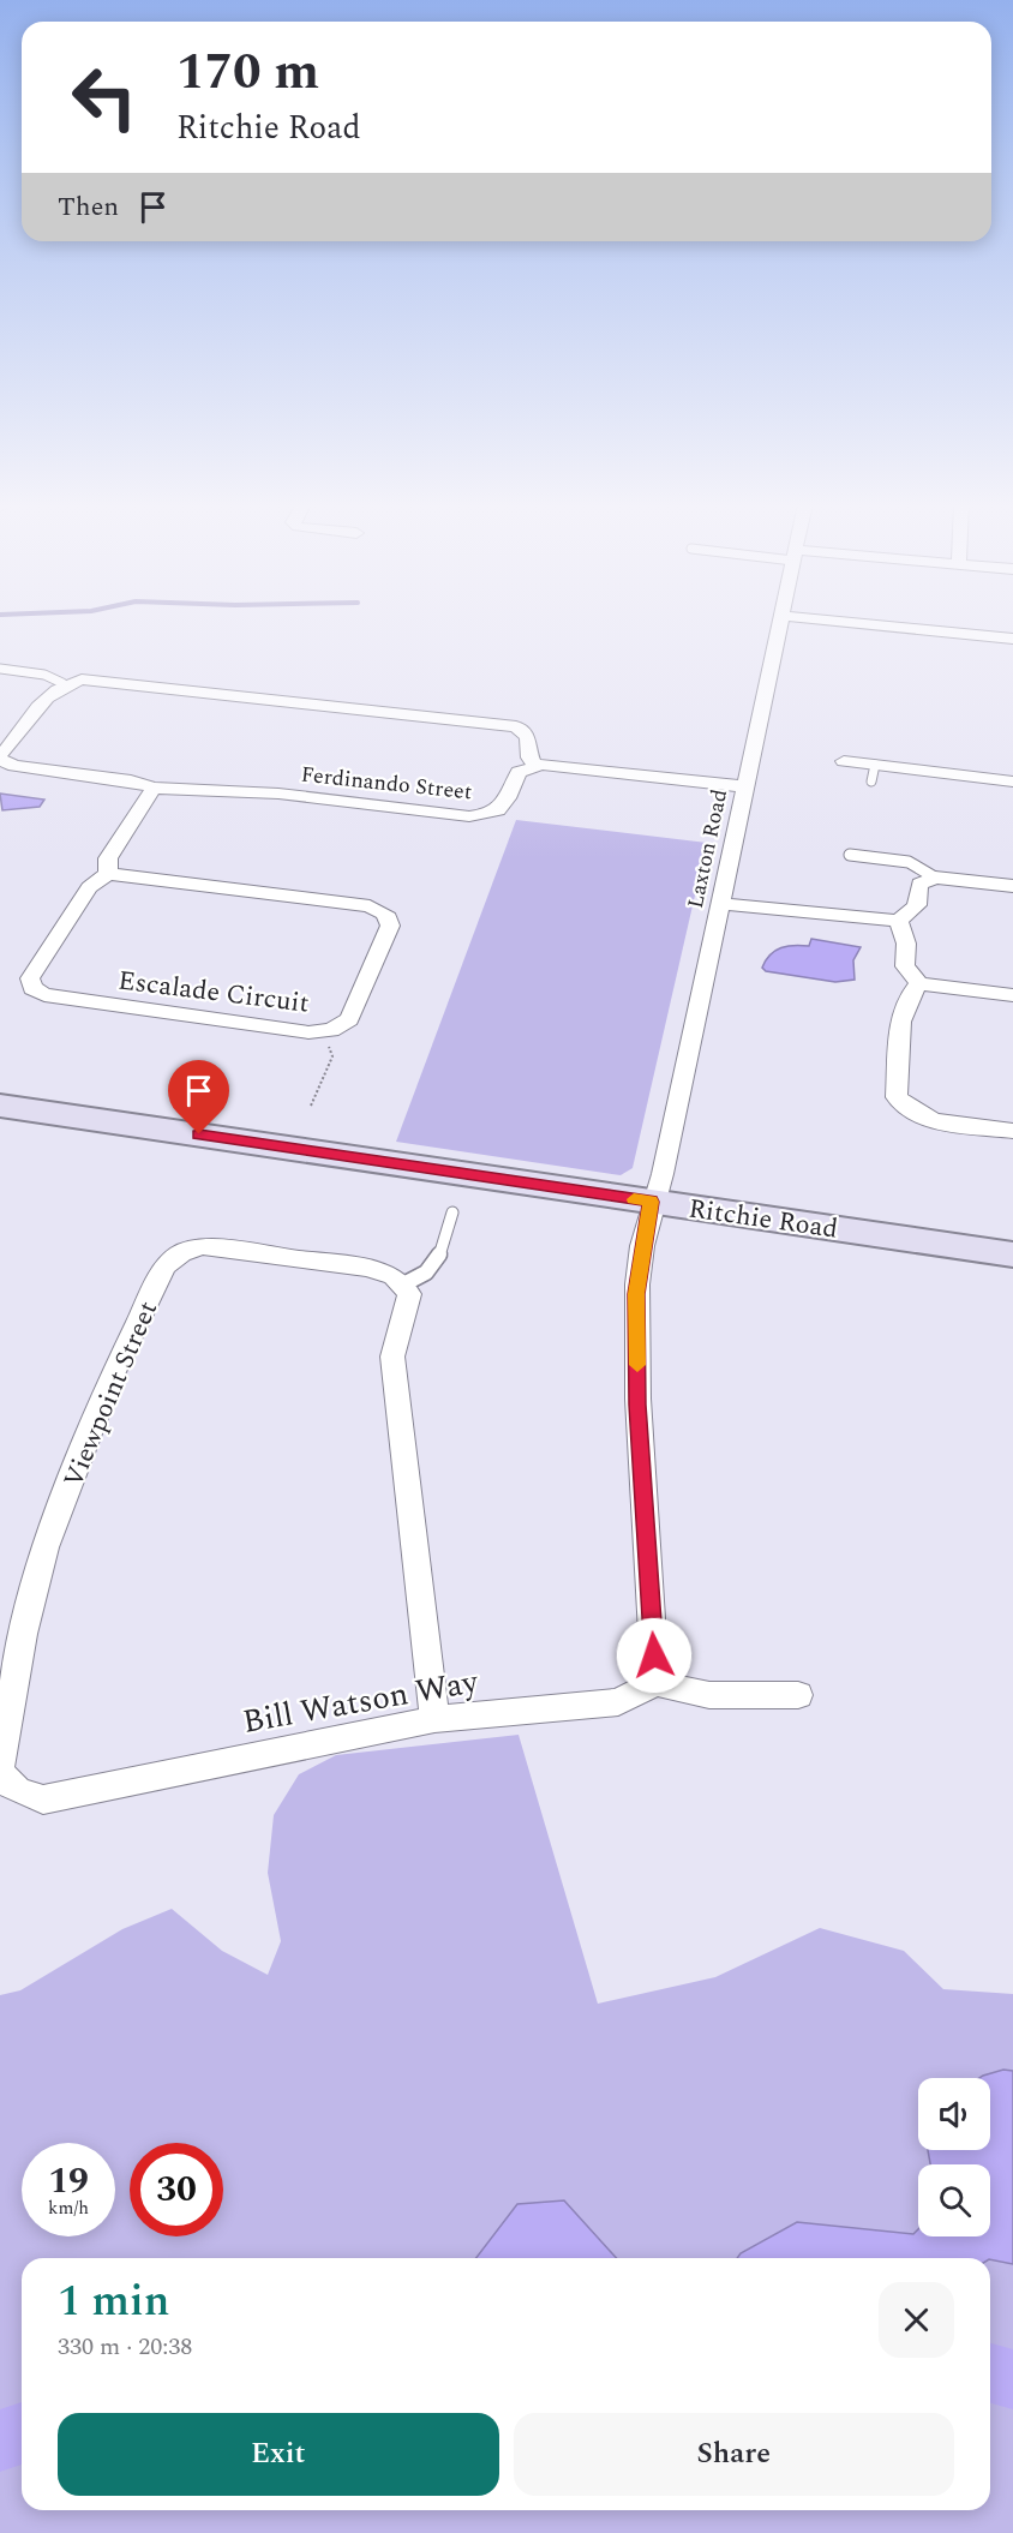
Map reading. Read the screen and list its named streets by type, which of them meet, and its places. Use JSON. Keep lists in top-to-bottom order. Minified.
{"streets":{"street":["Ferdinando Street","Laxton Road","Escalade Circuit","Ritchie Road","Viewpoint Street","Bill Watson Way"]},"crossings":[["Ferdinando Street","Escalade Circuit"],["Laxton Road","Ritchie Road"],["Laxton Road","Bill Watson Way"],["Viewpoint Street","Bill Watson Way"]],"page":{"turn":["170 m","Ritchie Road"],"then":"Then","speed":"19 km/h","limit":"30","heading":["1 min","330 m · 20:38"],"buttons":["Exit","Share"]}}
